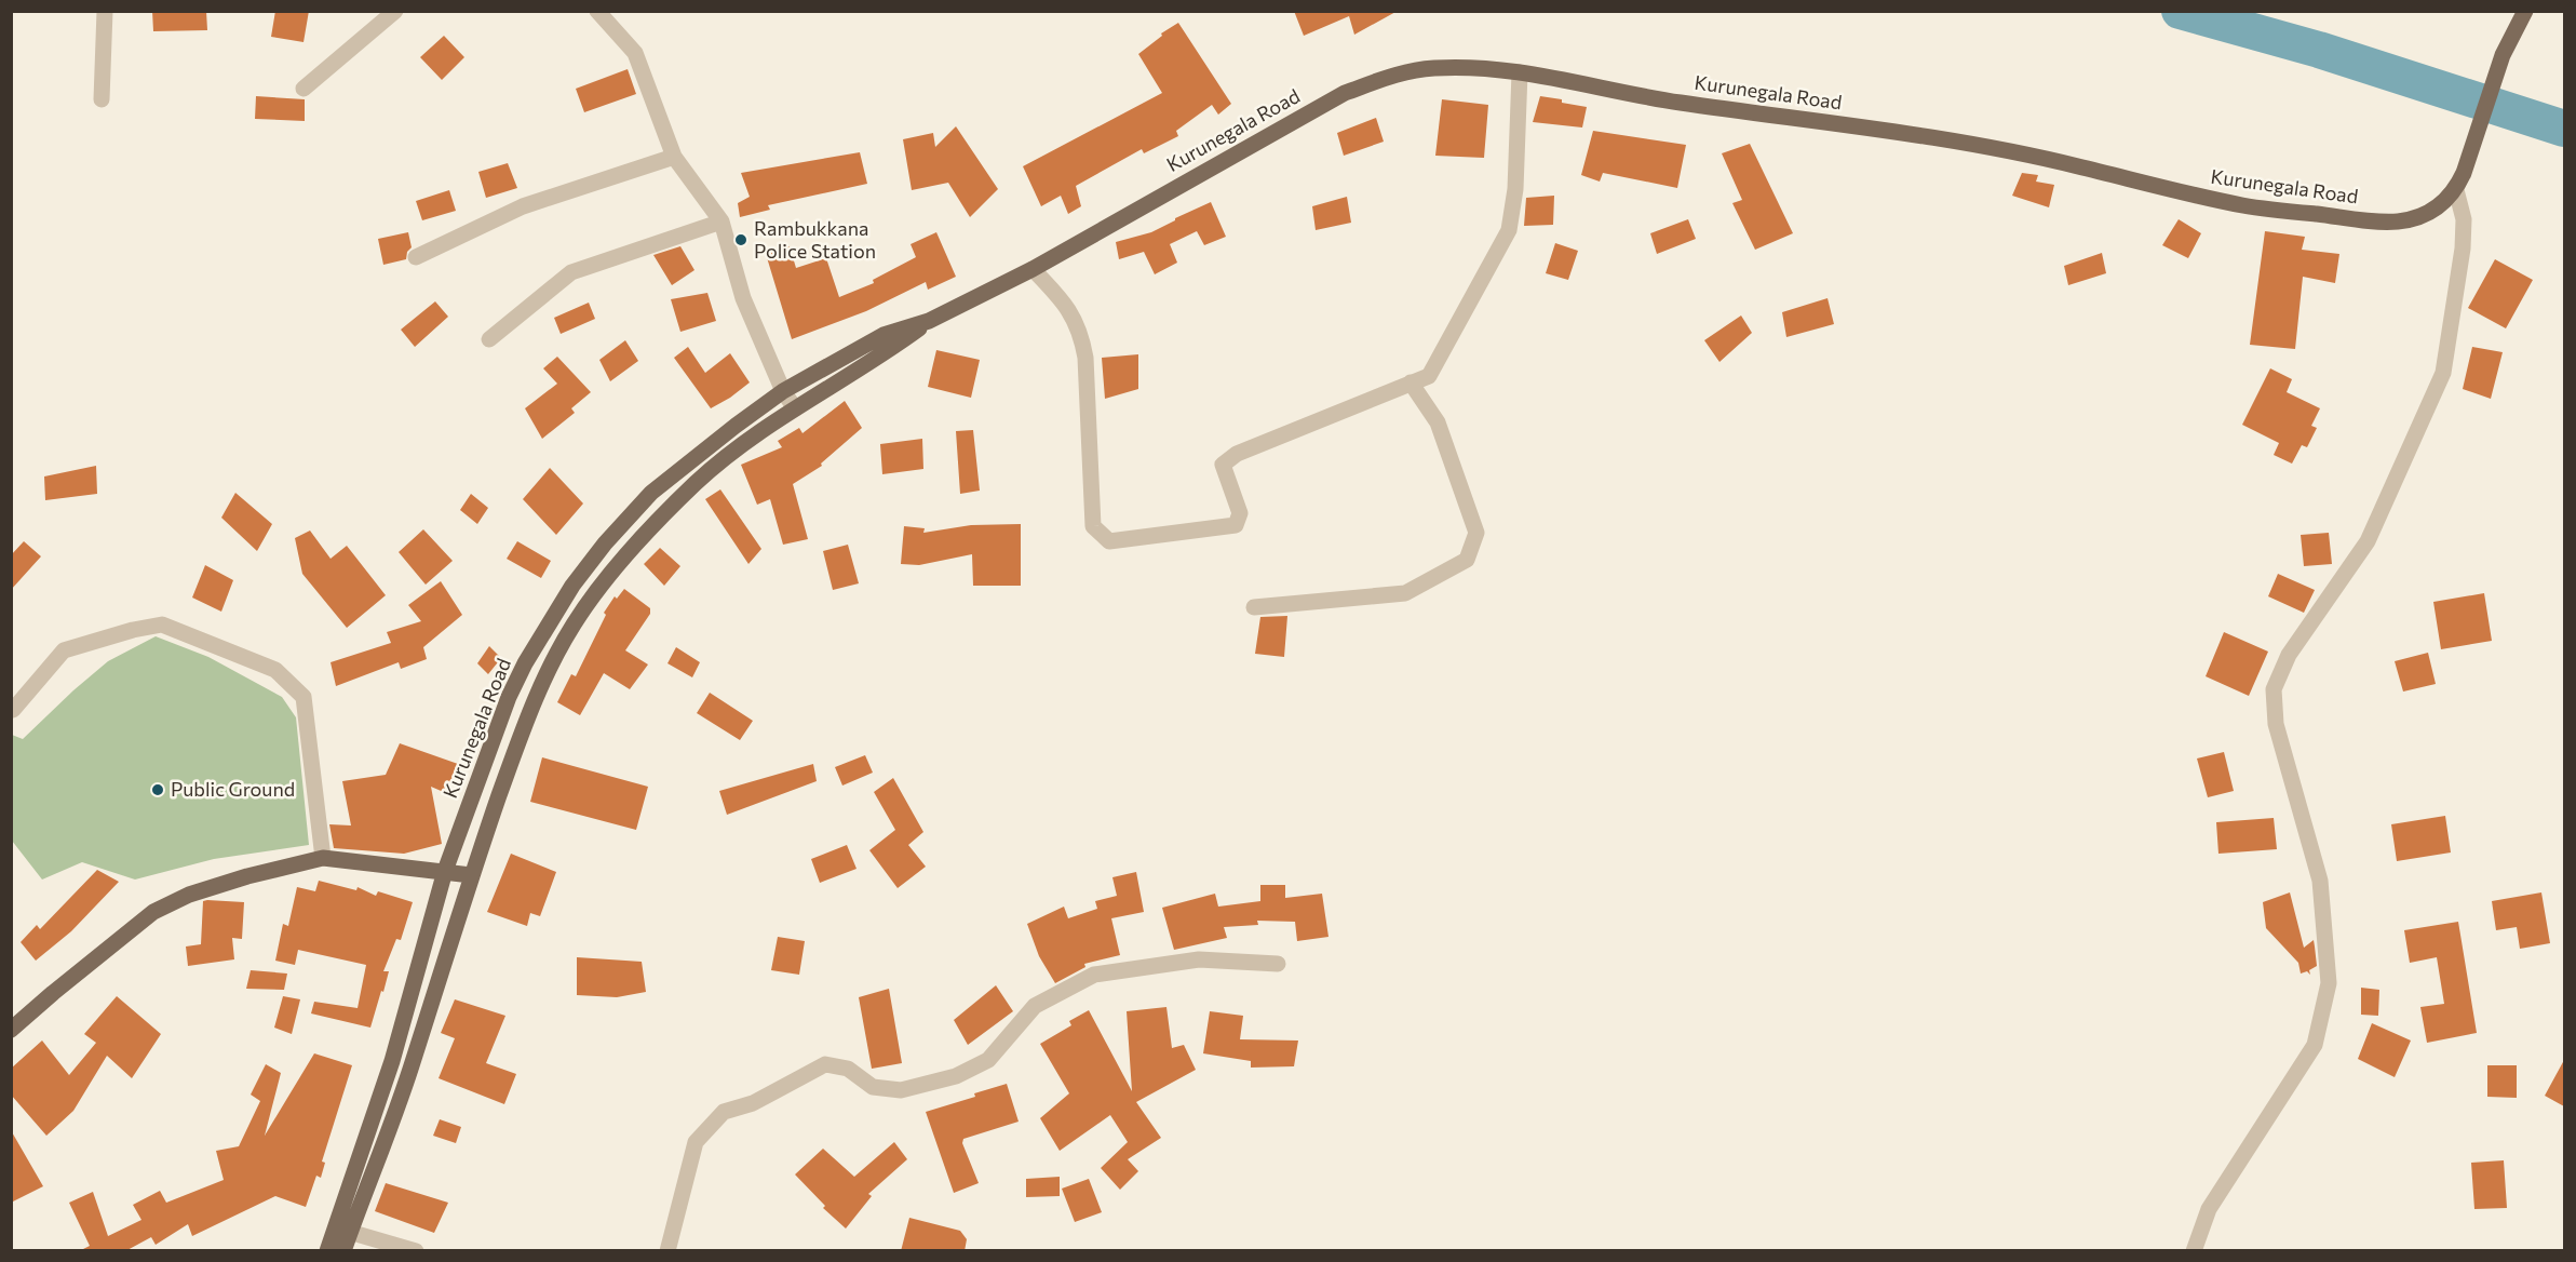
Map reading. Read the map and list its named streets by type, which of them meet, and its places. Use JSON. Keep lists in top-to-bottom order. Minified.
{"streets":{"main road":["Kurunegala Road"]},"places":["Rambukkana Police Station","Public Ground"]}
